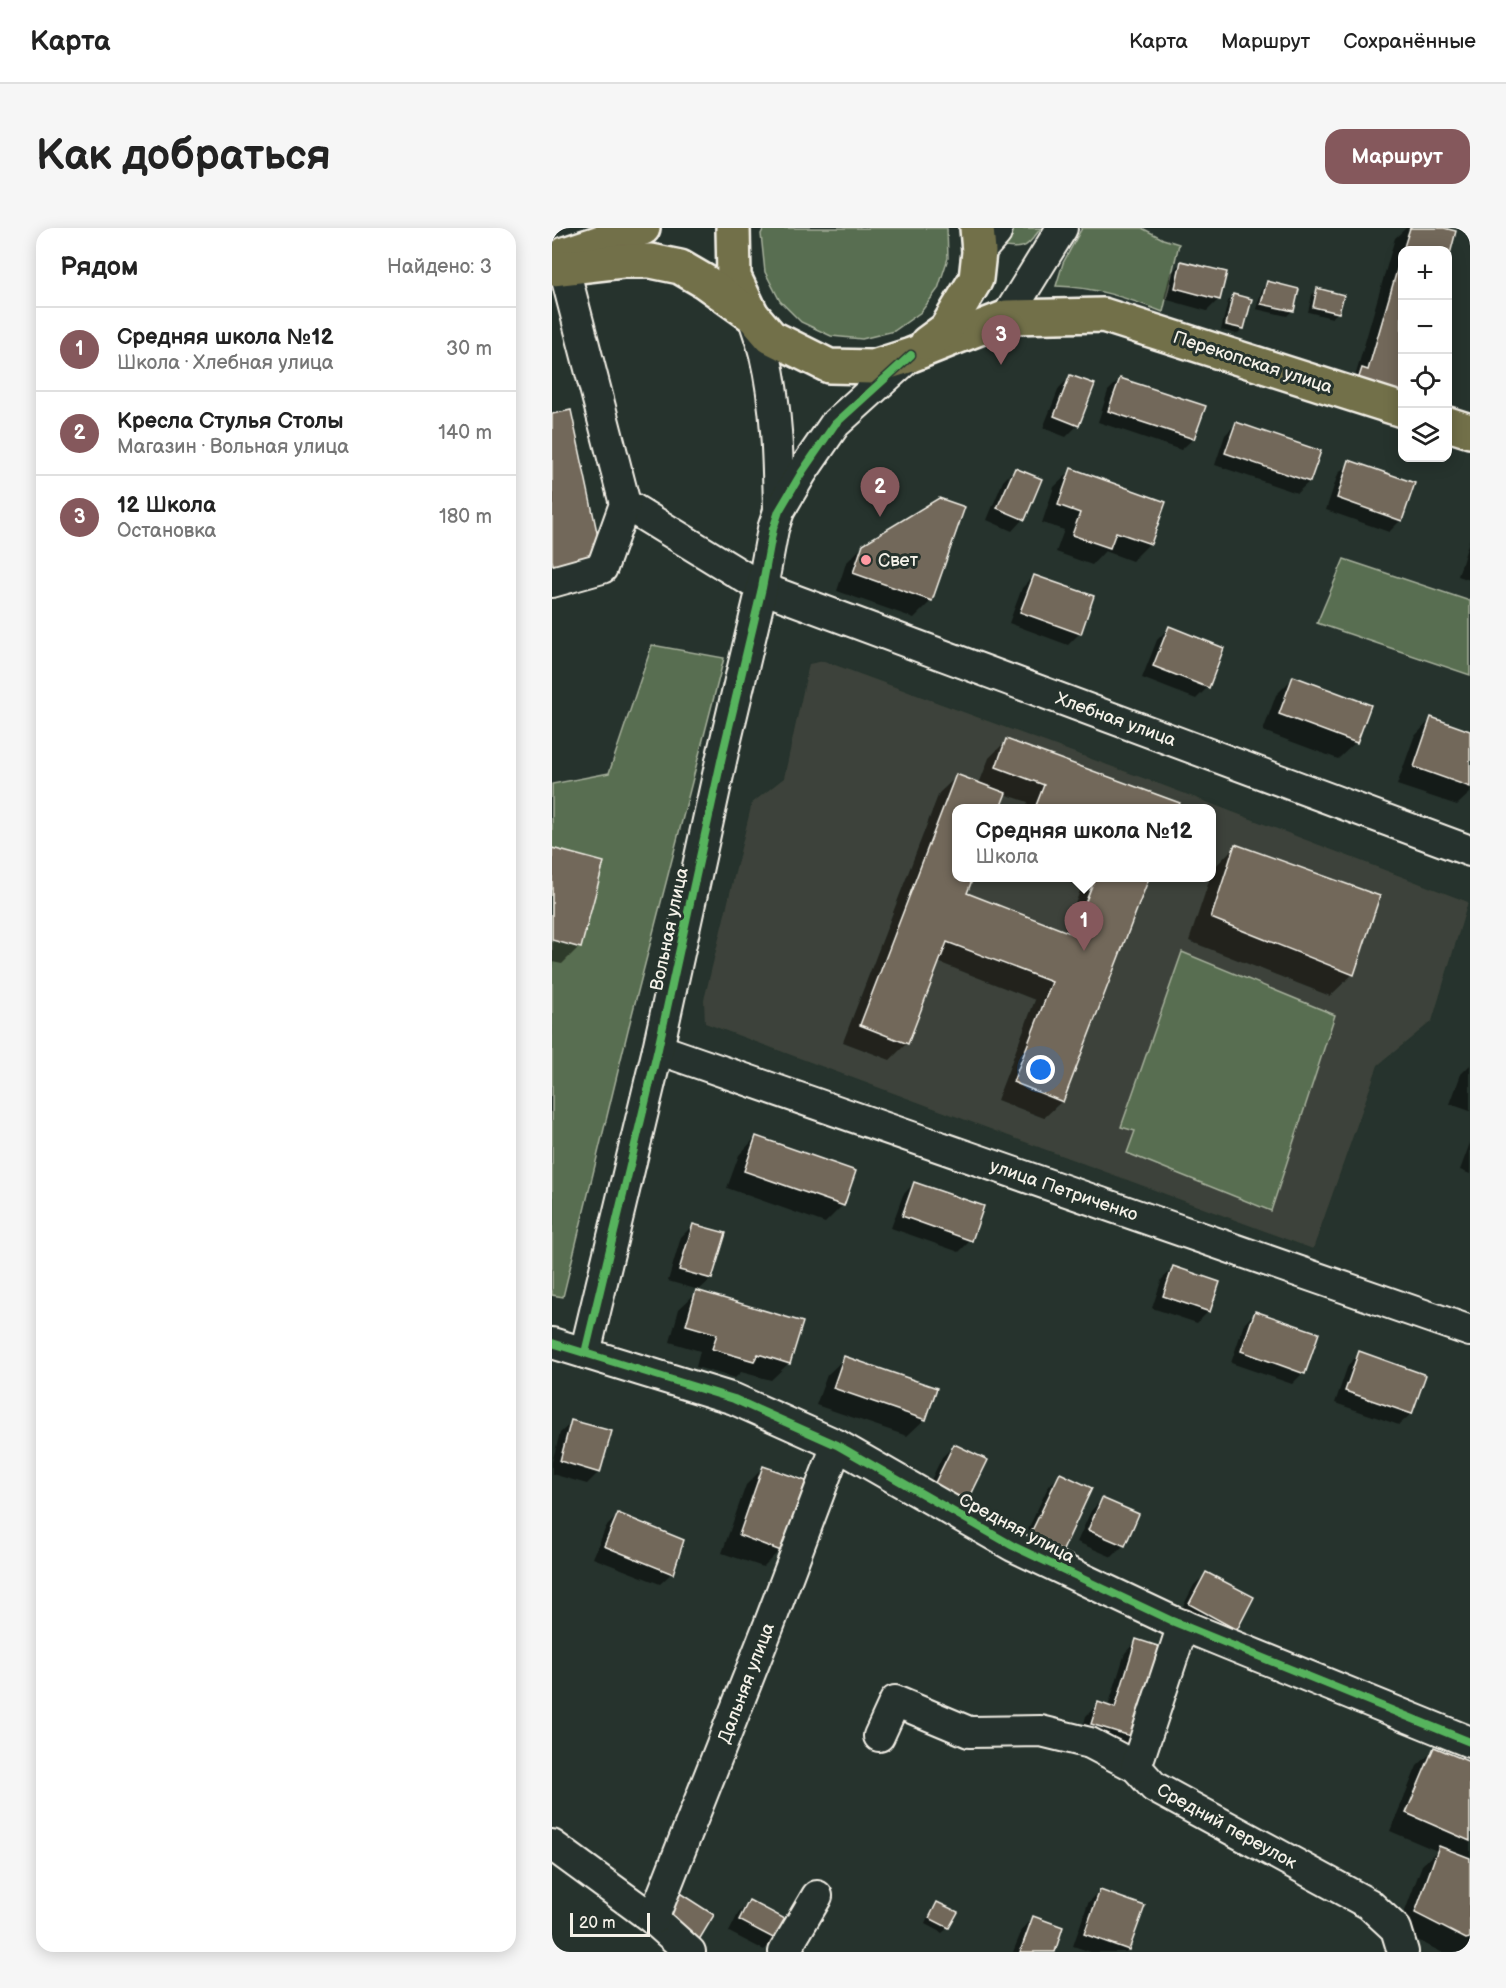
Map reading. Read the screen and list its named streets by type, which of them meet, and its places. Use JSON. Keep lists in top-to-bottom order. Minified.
{"streets":{"main road":["Перекопская улица"],"street":["Хлебная улица","Вольная улица","улица Петриченко","Средняя улица","Дальняя улица","Средний переулок"]},"crossings":[["Хлебная улица","Вольная улица"],["Вольная улица","улица Петриченко"],["Вольная улица","Средняя улица"],["Средняя улица","Дальняя улица"]],"places":["Свет"],"scale_bar":"20 m","page":{"header":"Карта","nav":["Карта","Маршрут","Сохранённые"],"buttons":"Маршрут","title":"Как добраться","heading":["Рядом","Найдено: 3"],"map_buttons":["+","−"],"list":[{"mark":"1","name":"Средняя школа №12","note":"Школа · Хлебная улица","value":"30 m"},{"mark":"2","name":"Кресла Стулья Столы","note":"Магазин · Вольная улица","value":"140 m"},{"mark":"3","name":"12 Школа","note":"Остановка","value":"180 m"}],"pins":["3","2","1"],"popup":["Средняя школа №12","Школа"],"scale":"20 m"}}
